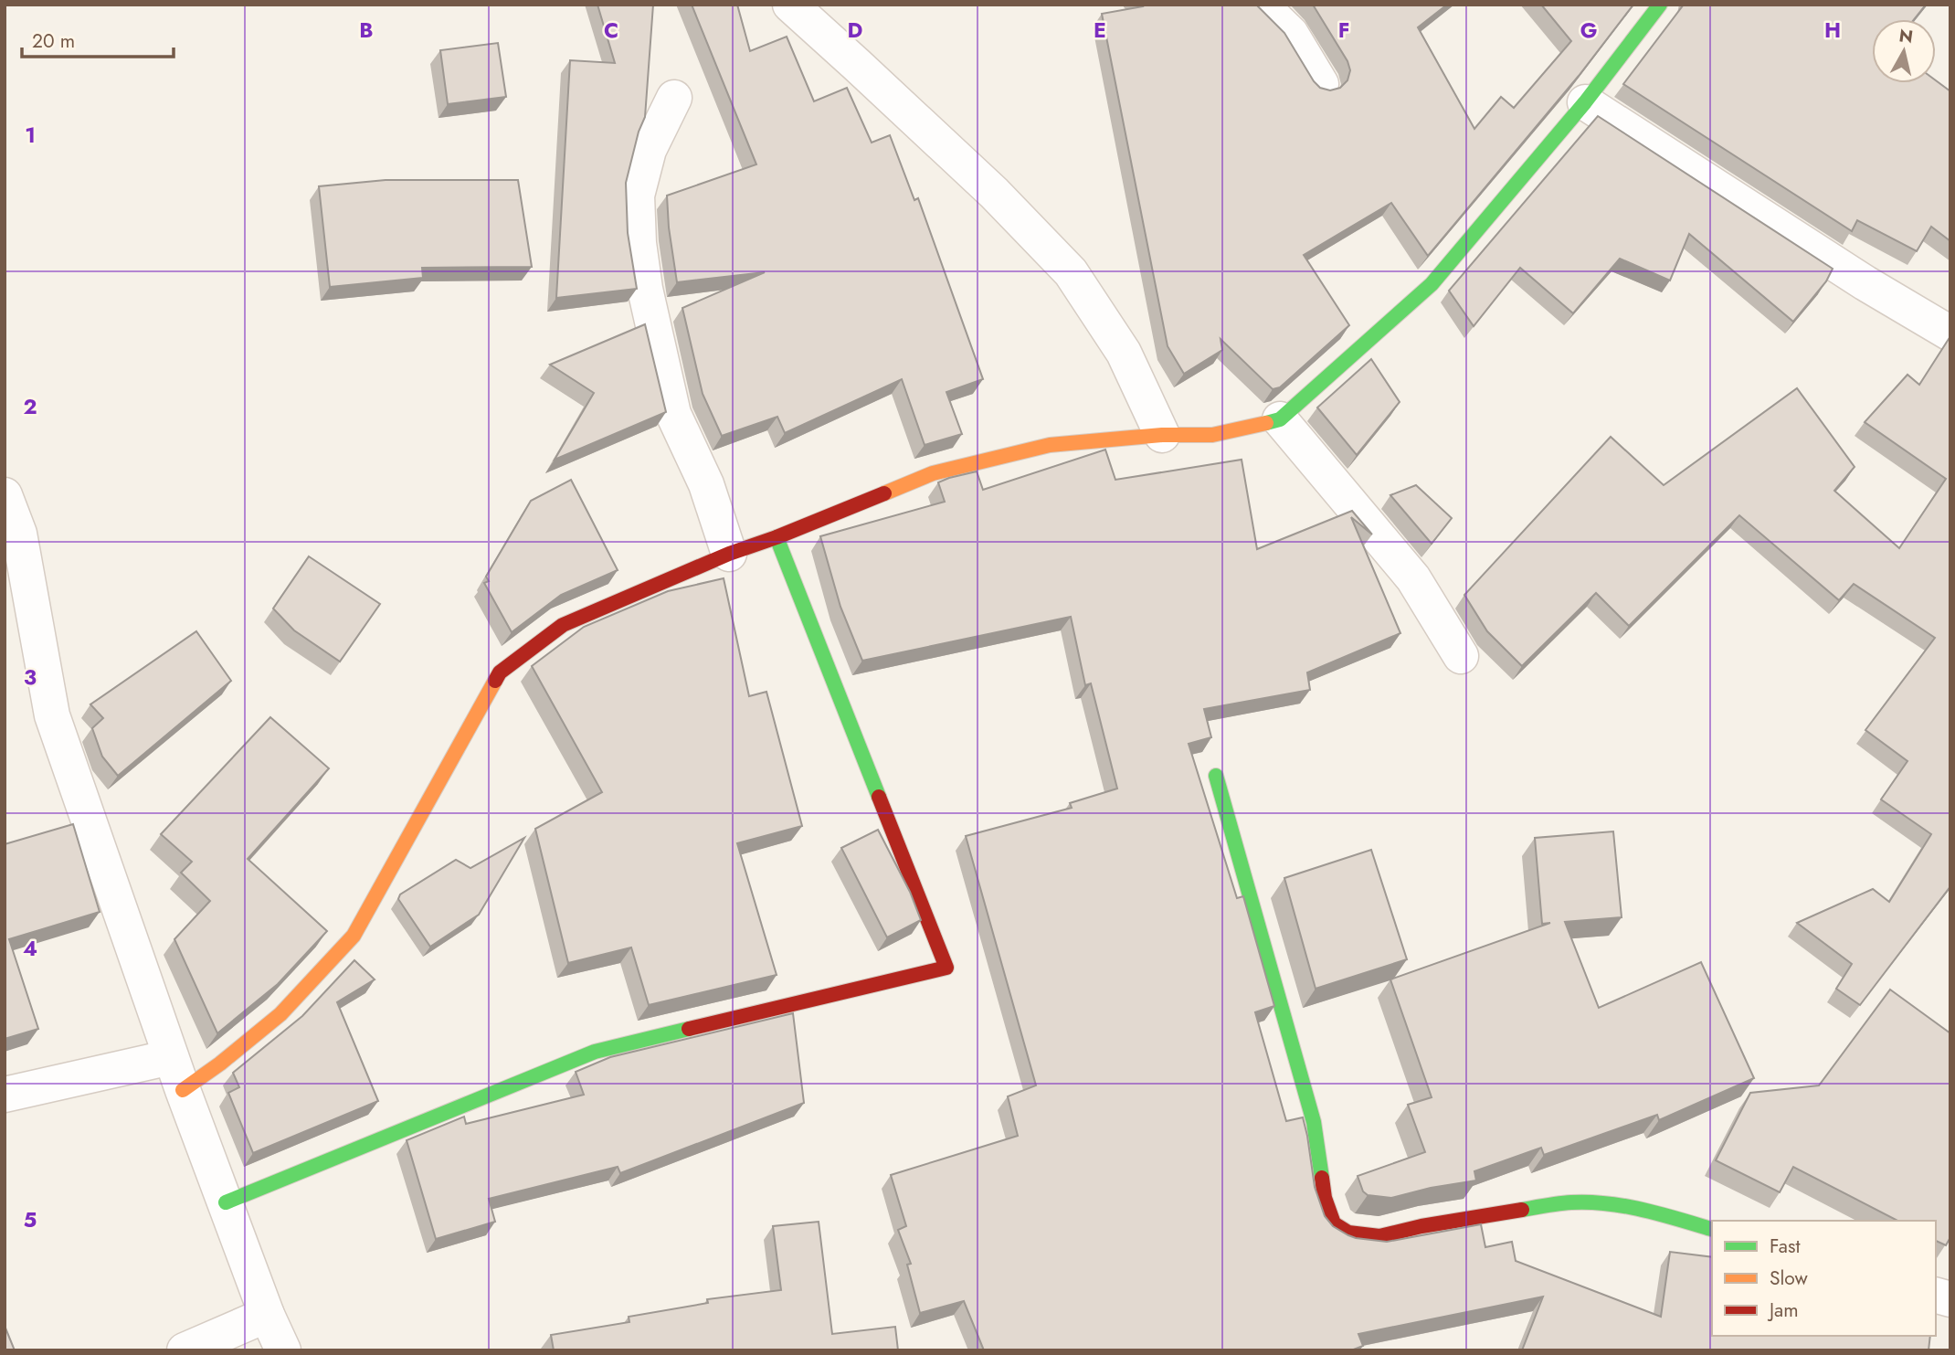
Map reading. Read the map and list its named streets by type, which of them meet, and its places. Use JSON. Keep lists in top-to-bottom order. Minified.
{"legend":["Fast","Slow","Jam"],"scale_bar":"20 m","north":"top","grid":{"columns":["B","C","D","E","F","G","H"],"rows":["1","2","3","4","5"]}}
